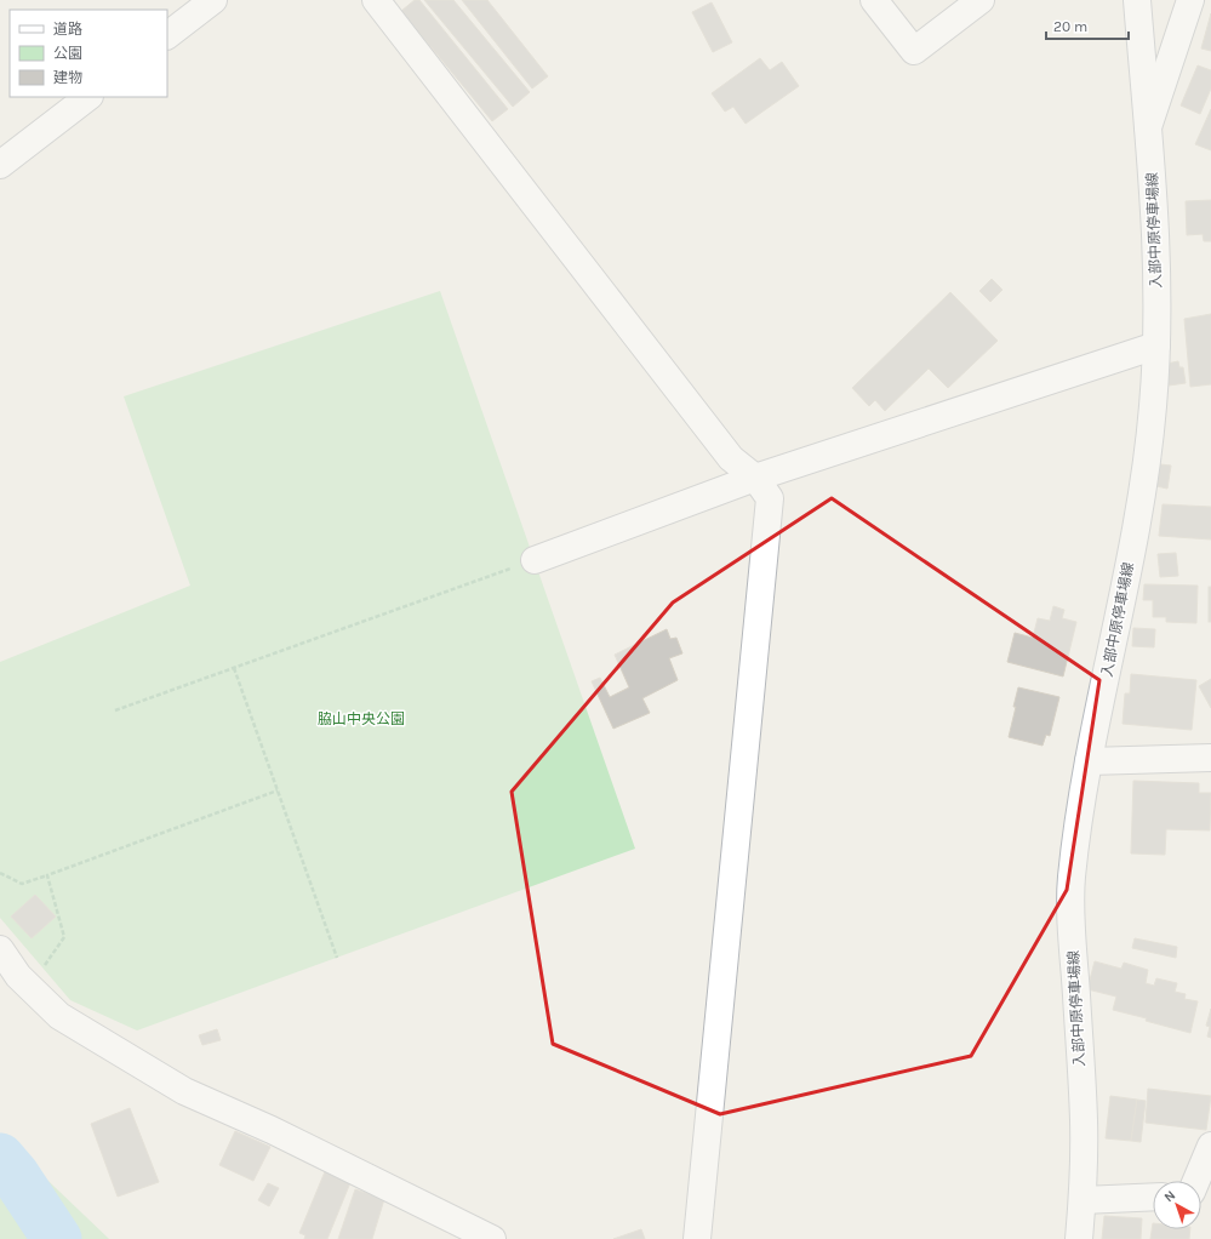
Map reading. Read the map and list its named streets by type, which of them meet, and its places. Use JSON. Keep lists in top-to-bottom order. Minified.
{"streets":{"street":["入部中原停車場線"]},"parks":["脇山中央公園"],"legend":["道路","公園","建物"],"scale_bar":"20 m","north":"top left"}
